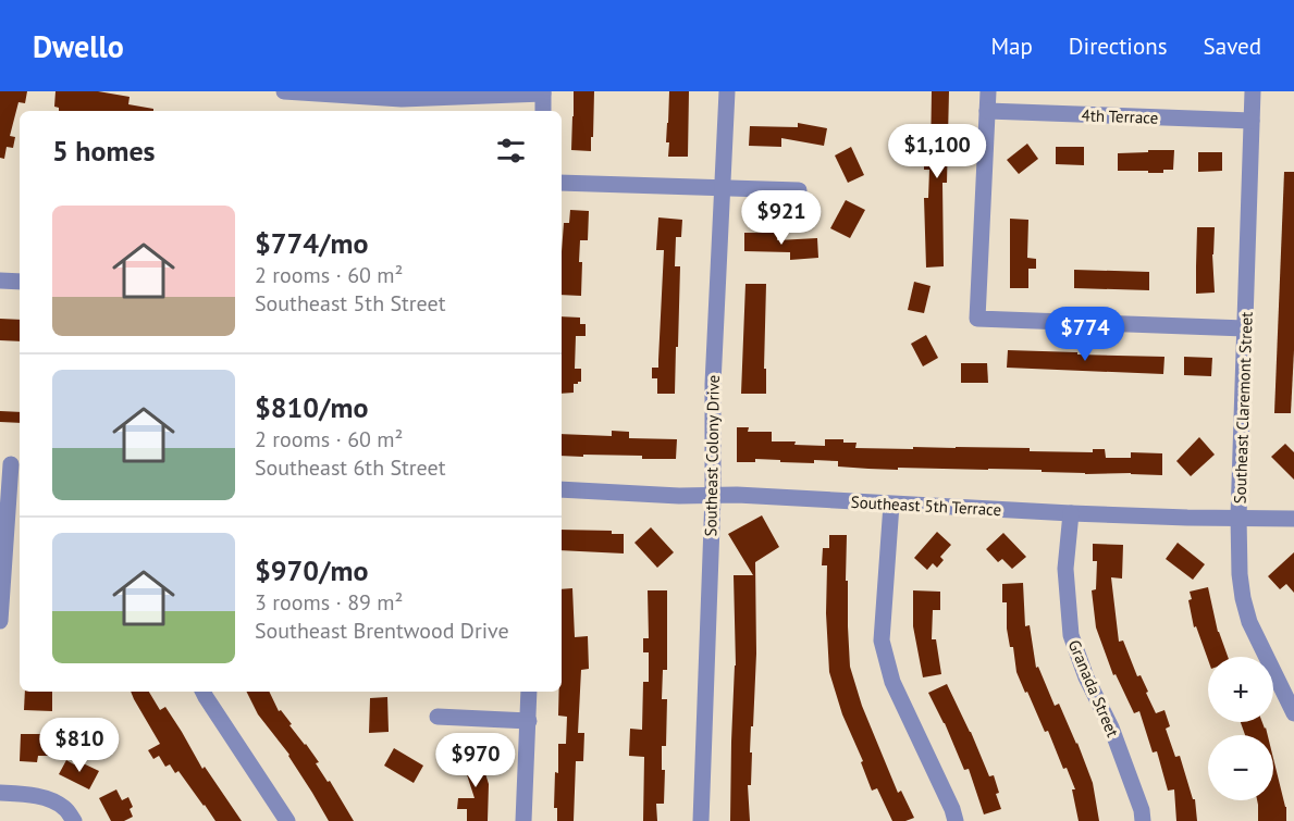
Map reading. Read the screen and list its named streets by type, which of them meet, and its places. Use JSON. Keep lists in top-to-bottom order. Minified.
{"streets":{"street":["4th Terrace","Southeast Claremont Street","Southeast Colony Drive","Southeast 5th Terrace","Granada Street"]},"crossings":[["4th Terrace","Southeast Claremont Street"],["Southeast Claremont Street","Southeast 5th Terrace"],["Southeast Colony Drive","Southeast 5th Terrace"],["Southeast 5th Terrace","Granada Street"]],"page":{"header":"Dwello","nav":["Map","Directions","Saved"],"heading":"5 homes","price":["$1,100","$921","$774","$810","$970"],"list":[{"name":"$774/mo","note":"2 rooms · 60 m² · Southeast 5th Street"},{"name":"$810/mo","note":"2 rooms · 60 m² · Southeast 6th Street"},{"name":"$970/mo","note":"3 rooms · 89 m² · Southeast Brentwood Drive"}],"map_buttons":["+","−"]}}
